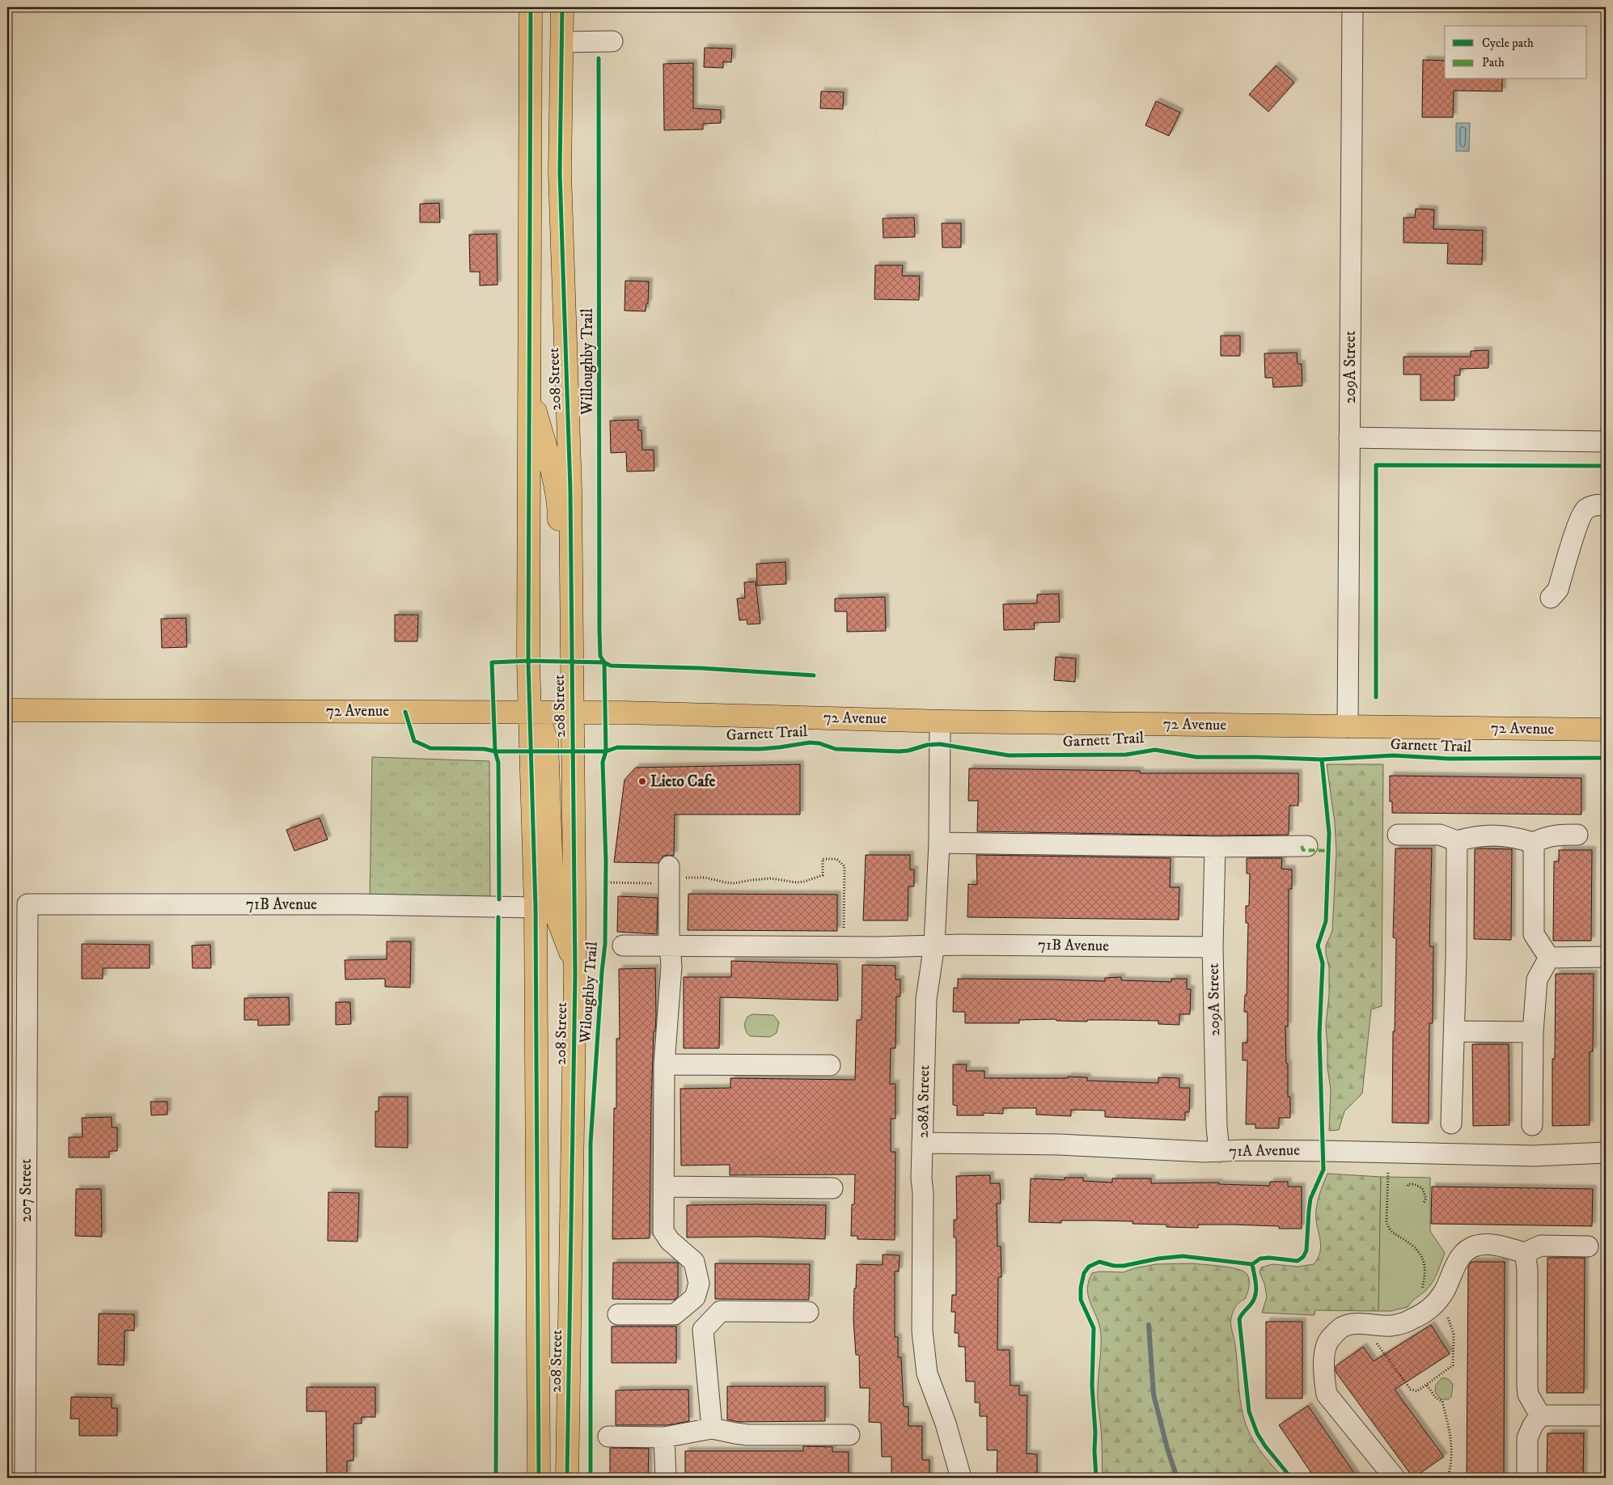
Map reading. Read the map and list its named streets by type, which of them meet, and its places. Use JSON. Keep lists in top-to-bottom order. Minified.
{"streets":{"main road":["208 Street","72 Avenue"],"street":["209A Street","71B Avenue","208A Street","71A Avenue","207 Street"],"cycle path":["Willoughby Trail","Garnett Trail","Wiloughby Trail"]},"crossings":[["209A Street","72 Avenue"],["209A Street","71B Avenue"],["209A Street","71A Avenue"],["208 Street","72 Avenue"],["208 Street","71B Avenue"],["72 Avenue","208A Street"],["71B Avenue","208A Street"],["71B Avenue","207 Street"],["208A Street","71A Avenue"]],"places":["Lieto Cafe"],"legend":["Cycle path","Path"]}
